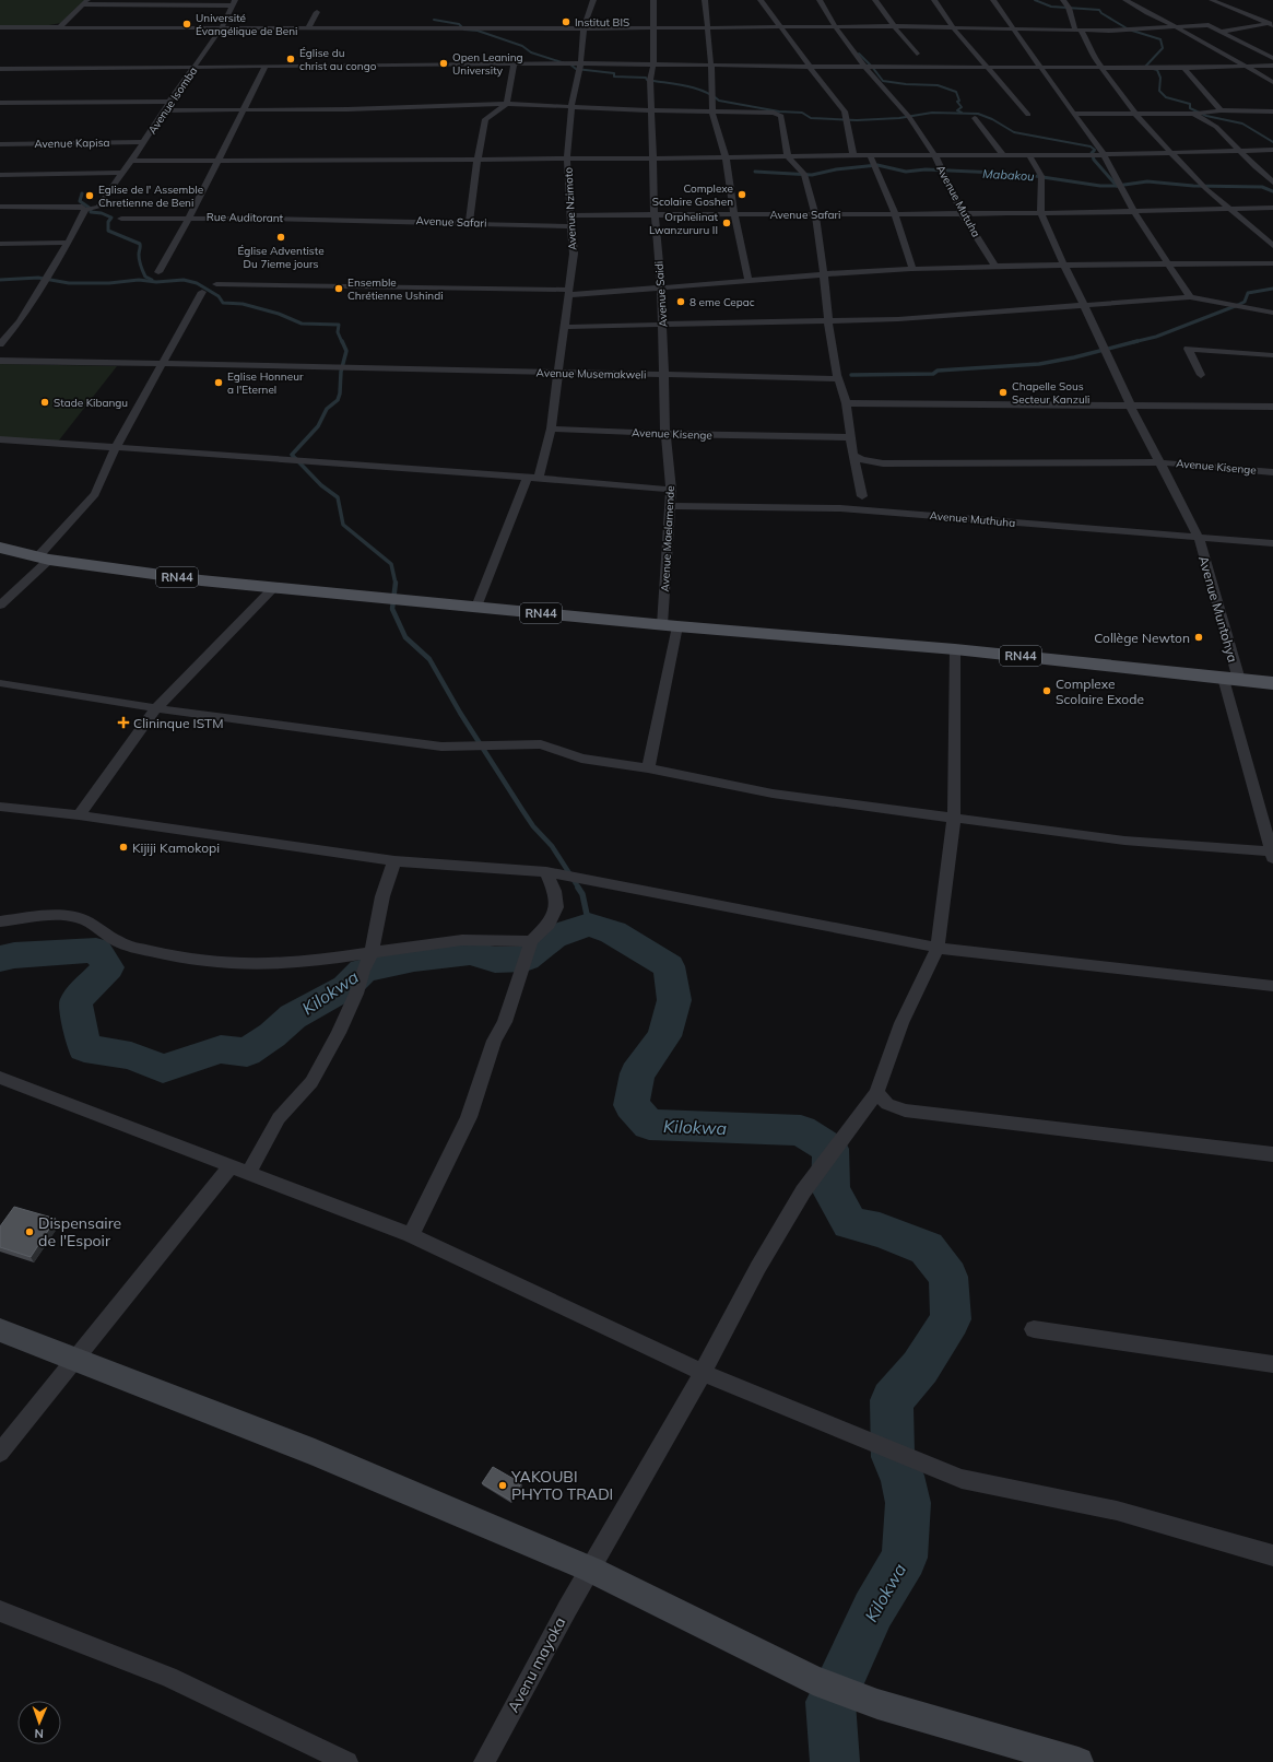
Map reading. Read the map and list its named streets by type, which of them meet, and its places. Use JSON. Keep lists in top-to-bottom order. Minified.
{"streets":{"main road":["RN44"],"street":["Avenue Isomba","Avenue Kapisa","Avenue Mutuha","Avenue Nzimoto","Avenue Safari","Rue Auditorant","Avenue Saidi","Avenue Musemakweli","Avenue Kisenge","Avenue Muthuha","Avenue Maelamende","Avenue Muntohya","Avenu mayoka"]},"crossings":[["Avenue Isomba","Avenue Kapisa"],["Avenue Mutuha","Avenue Safari"],["Avenue Nzimoto","Avenue Safari"],["Avenue Nzimoto","Avenue Musemakweli"],["Avenue Safari","Rue Auditorant"],["Avenue Safari","Avenue Saidi"],["Avenue Safari","Avenue Muntohya"],["Avenue Saidi","Avenue Musemakweli"],["Avenue Saidi","Avenue Maelamende"],["Avenue Musemakweli","Avenue Maelamende"],["Avenue Kisenge","Avenue Maelamende"],["Avenue Kisenge","Avenue Muntohya"],["Avenue Muthuha","Avenue Maelamende"],["Avenue Muthuha","Avenue Muntohya"],["Avenue Maelamende","RN44"],["RN44","Avenue Muntohya"],["RN44","Avenu mayoka"]],"water":["Mabakou","Kilokwa"],"places":{"other":["Institut BIS","Université Évangélique de Beni","Église du christ au congo","Open Leaning University","Complexe Scolaire Goshen","Eglise de l' Assemble Chretienne de Beni","Orphelinat Lwanzururu II","Église Adventiste Du 7ieme jours","Ensemble Chrétienne Ushindi","8 eme Cepac","Eglise Honneur a l'Eternel","Chapelle Sous Secteur Kanzuli","Stade Kibangu","Collège Newton","Complexe Scolaire Exode","Kijiji Kamokopi","Dispensaire de l'Espoir","YAKOUBI PHYTO TRADI"],"health":["Clininque ISTM"]},"north":"bottom"}
